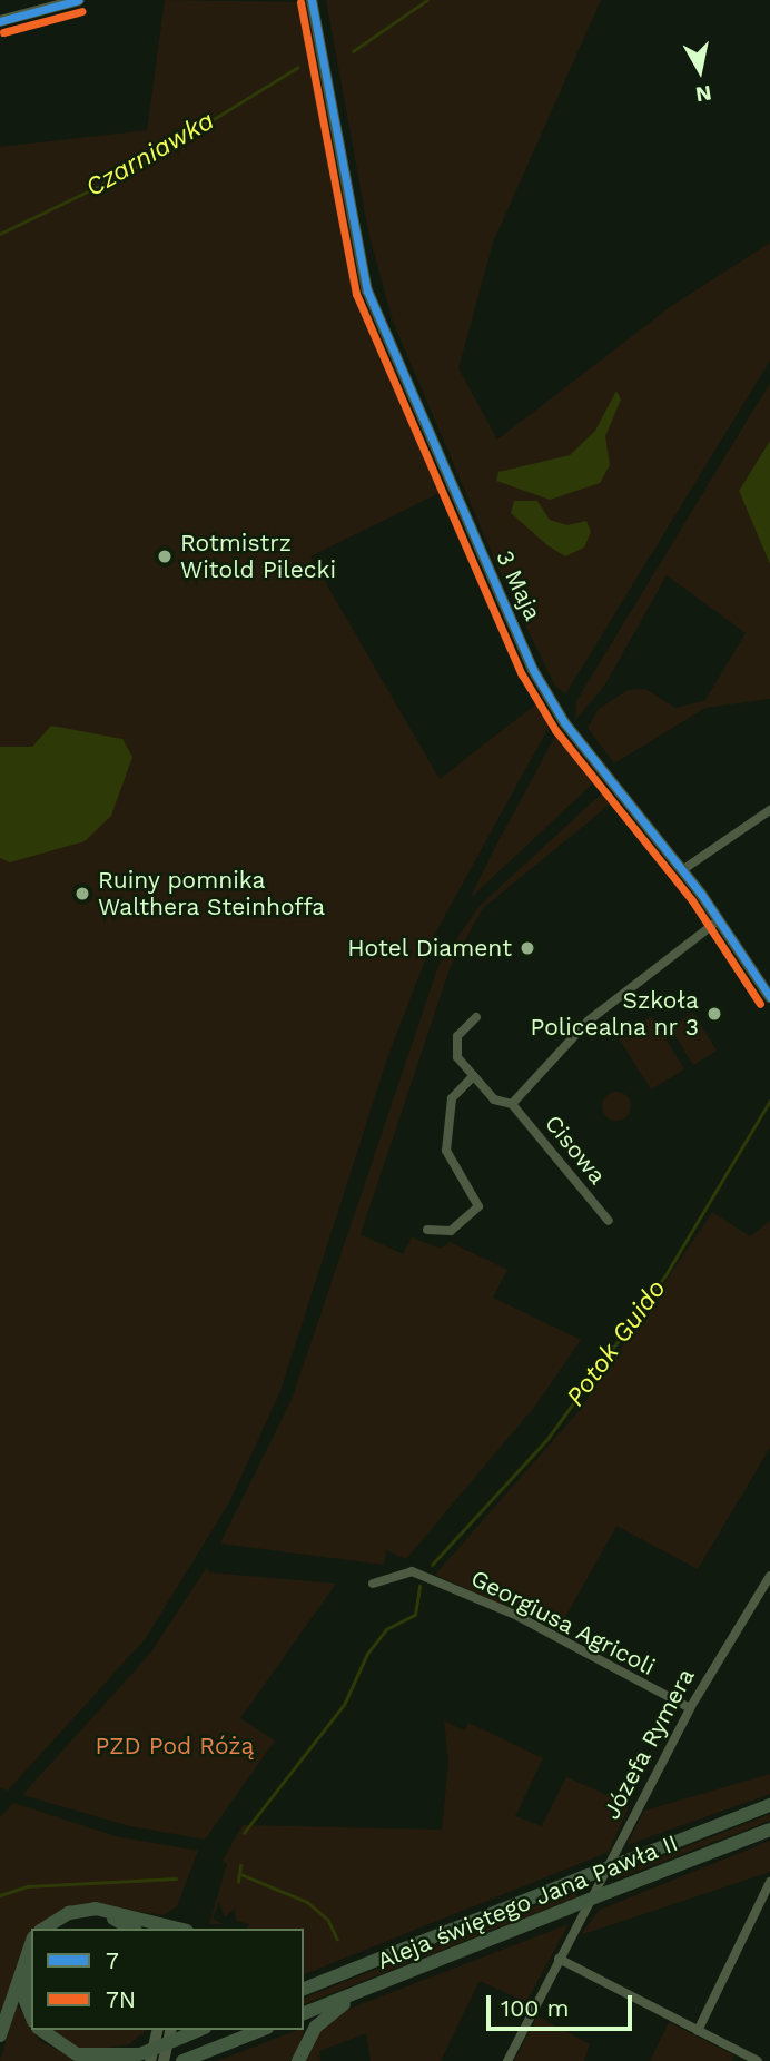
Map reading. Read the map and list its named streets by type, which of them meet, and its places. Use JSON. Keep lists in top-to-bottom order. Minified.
{"streets":{"main road":["3 Maja","Aleja świętego Jana Pawła II"],"street":["Cisowa","Georgiusa Agricoli","Józefa Rymera"]},"crossings":[["Georgiusa Agricoli","Józefa Rymera"]],"water":["Czarniawka","Potok Guido"],"parks":["PZD Pod Różą"],"places":["Rotmistrz Witold Pilecki","Ruiny pomnika Walthera Steinhoffa","Hotel Diament","Szkoła Policealna nr 3"],"lines":["transit line 7","transit line 7N"],"legend":["7","7N"],"scale_bar":"100 m","north":"bottom"}
